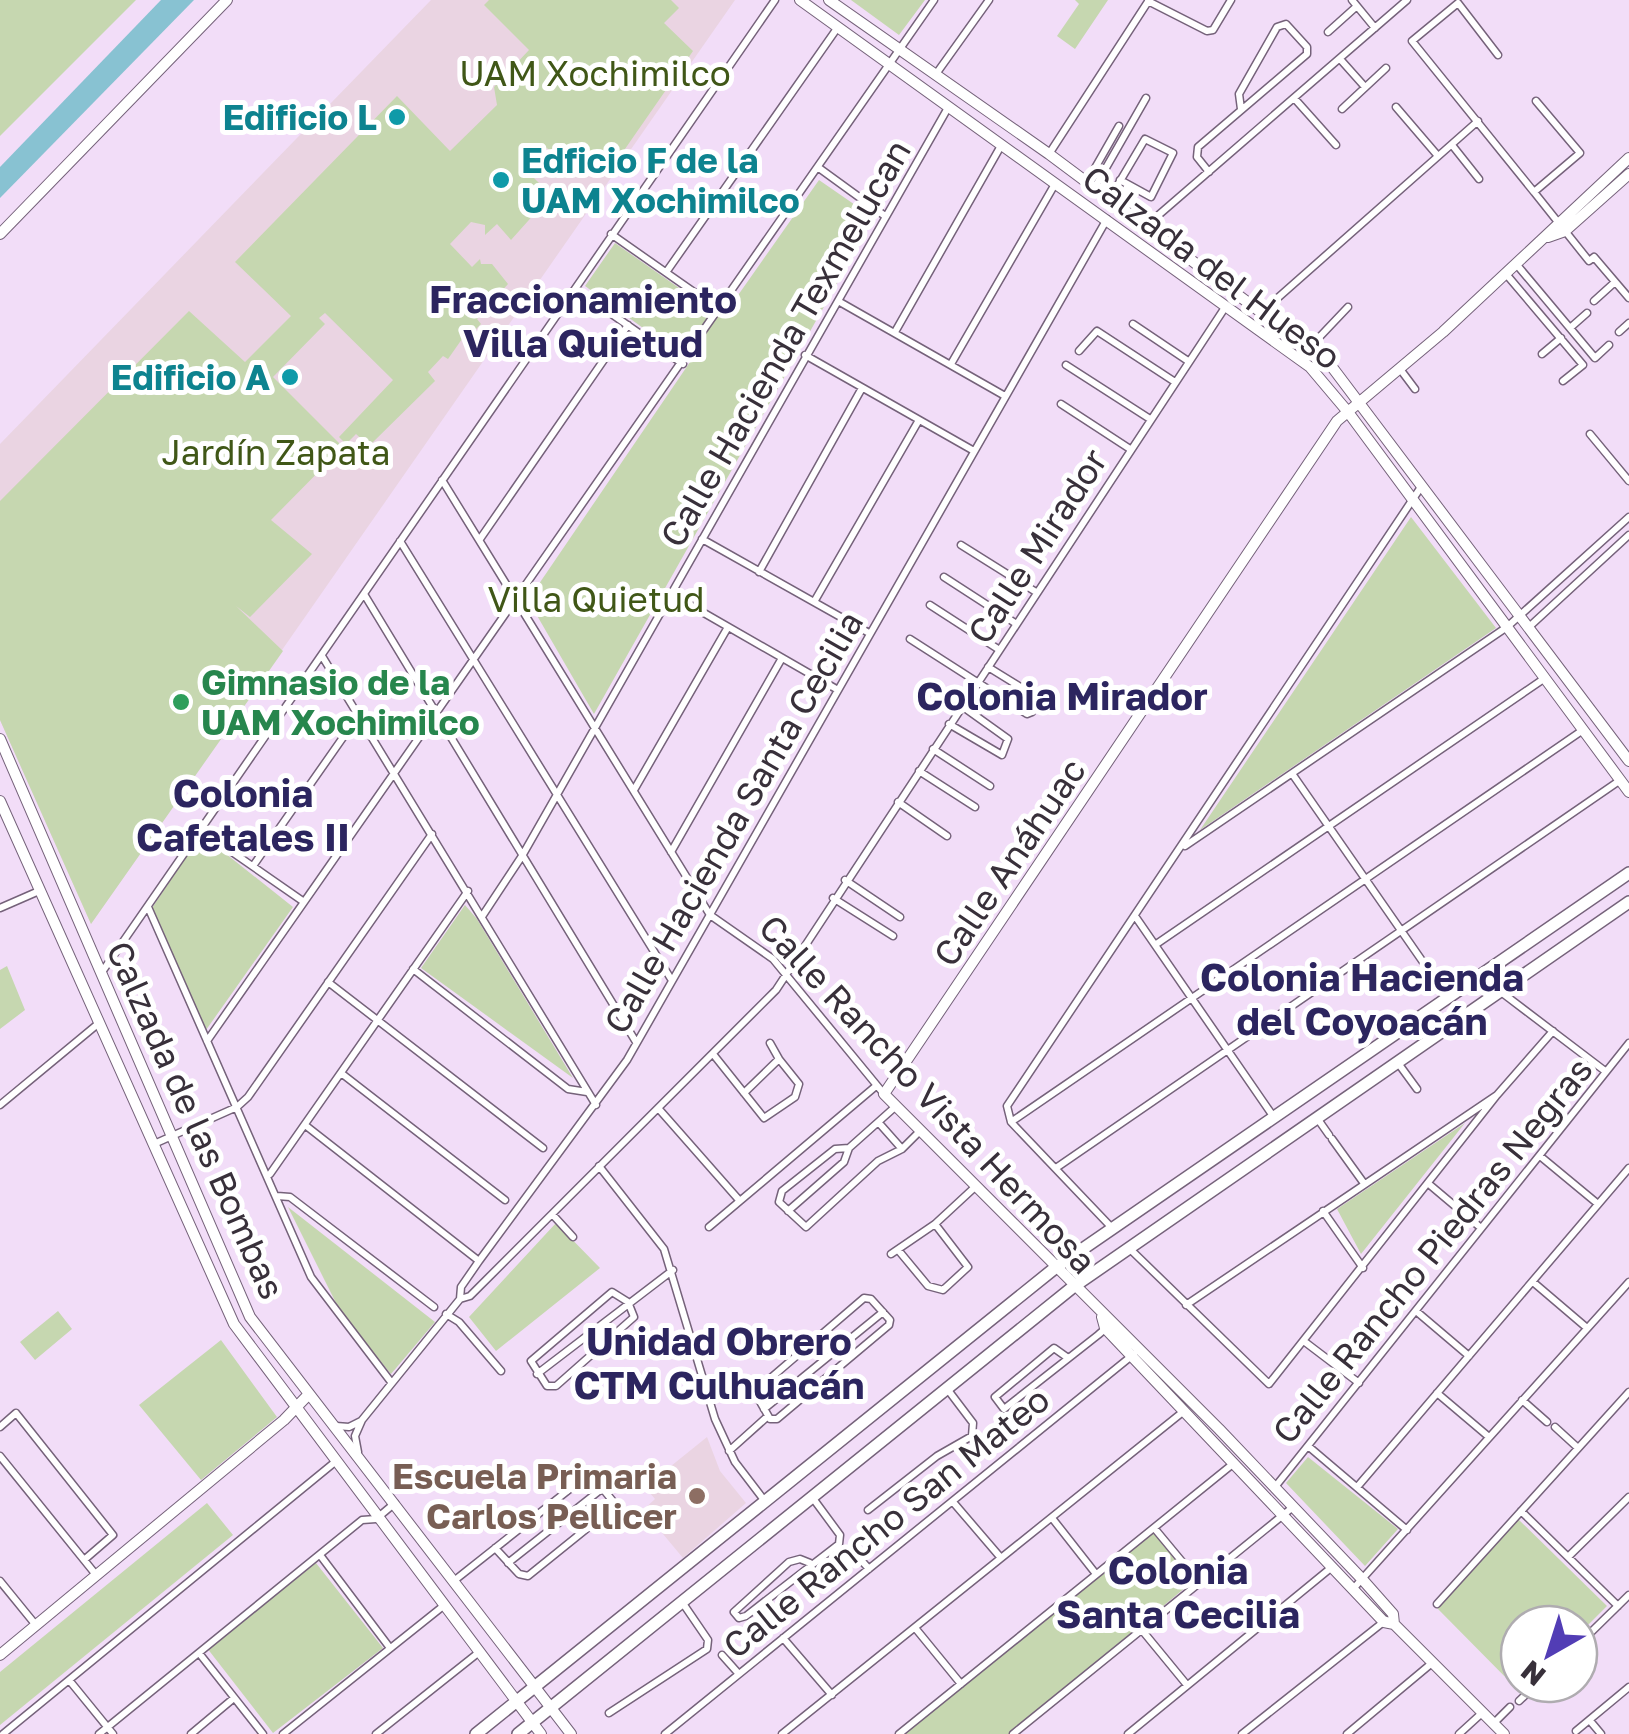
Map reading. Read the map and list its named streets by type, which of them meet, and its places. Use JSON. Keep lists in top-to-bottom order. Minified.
{"streets":{"main road":["Calzada del Hueso","Calle Anáhuac","Calle Rancho Vista Hermosa","Calzada de las Bombas"],"street":["Calle Hacienda Texmelucan","Calle Mirador","Calle Hacienda Santa Cecilia","Calle Rancho Piedras Negras","Calle Rancho San Mateo"]},"crossings":[["Calzada del Hueso","Calle Hacienda Texmelucan"],["Calzada del Hueso","Calle Mirador"],["Calzada del Hueso","Calle Hacienda Santa Cecilia"],["Calzada del Hueso","Calle Anáhuac"],["Calle Mirador","Calle Hacienda Santa Cecilia"],["Calle Mirador","Calle Rancho Vista Hermosa"],["Calle Hacienda Santa Cecilia","Calle Rancho Vista Hermosa"],["Calle Anáhuac","Calle Rancho Vista Hermosa"],["Calle Rancho Vista Hermosa","Calle Rancho Piedras Negras"],["Calle Rancho Vista Hermosa","Calle Rancho San Mateo"]],"districts":["Fraccionamiento Villa Quietud","Colonia Mirador","Colonia Cafetales II","Colonia Hacienda del Coyoacán","Unidad Obrero CTM Culhuacán","Colonia Santa Cecilia"],"parks":["UAM Xochimilco","Jardín Zapata","Villa Quietud"],"places":["Edificio L","Edficio F de la UAM Xochimilco","Edificio A","Gimnasio de la UAM Xochimilco","Escuela Primaria Carlos Pellicer"],"north":"bottom left"}
